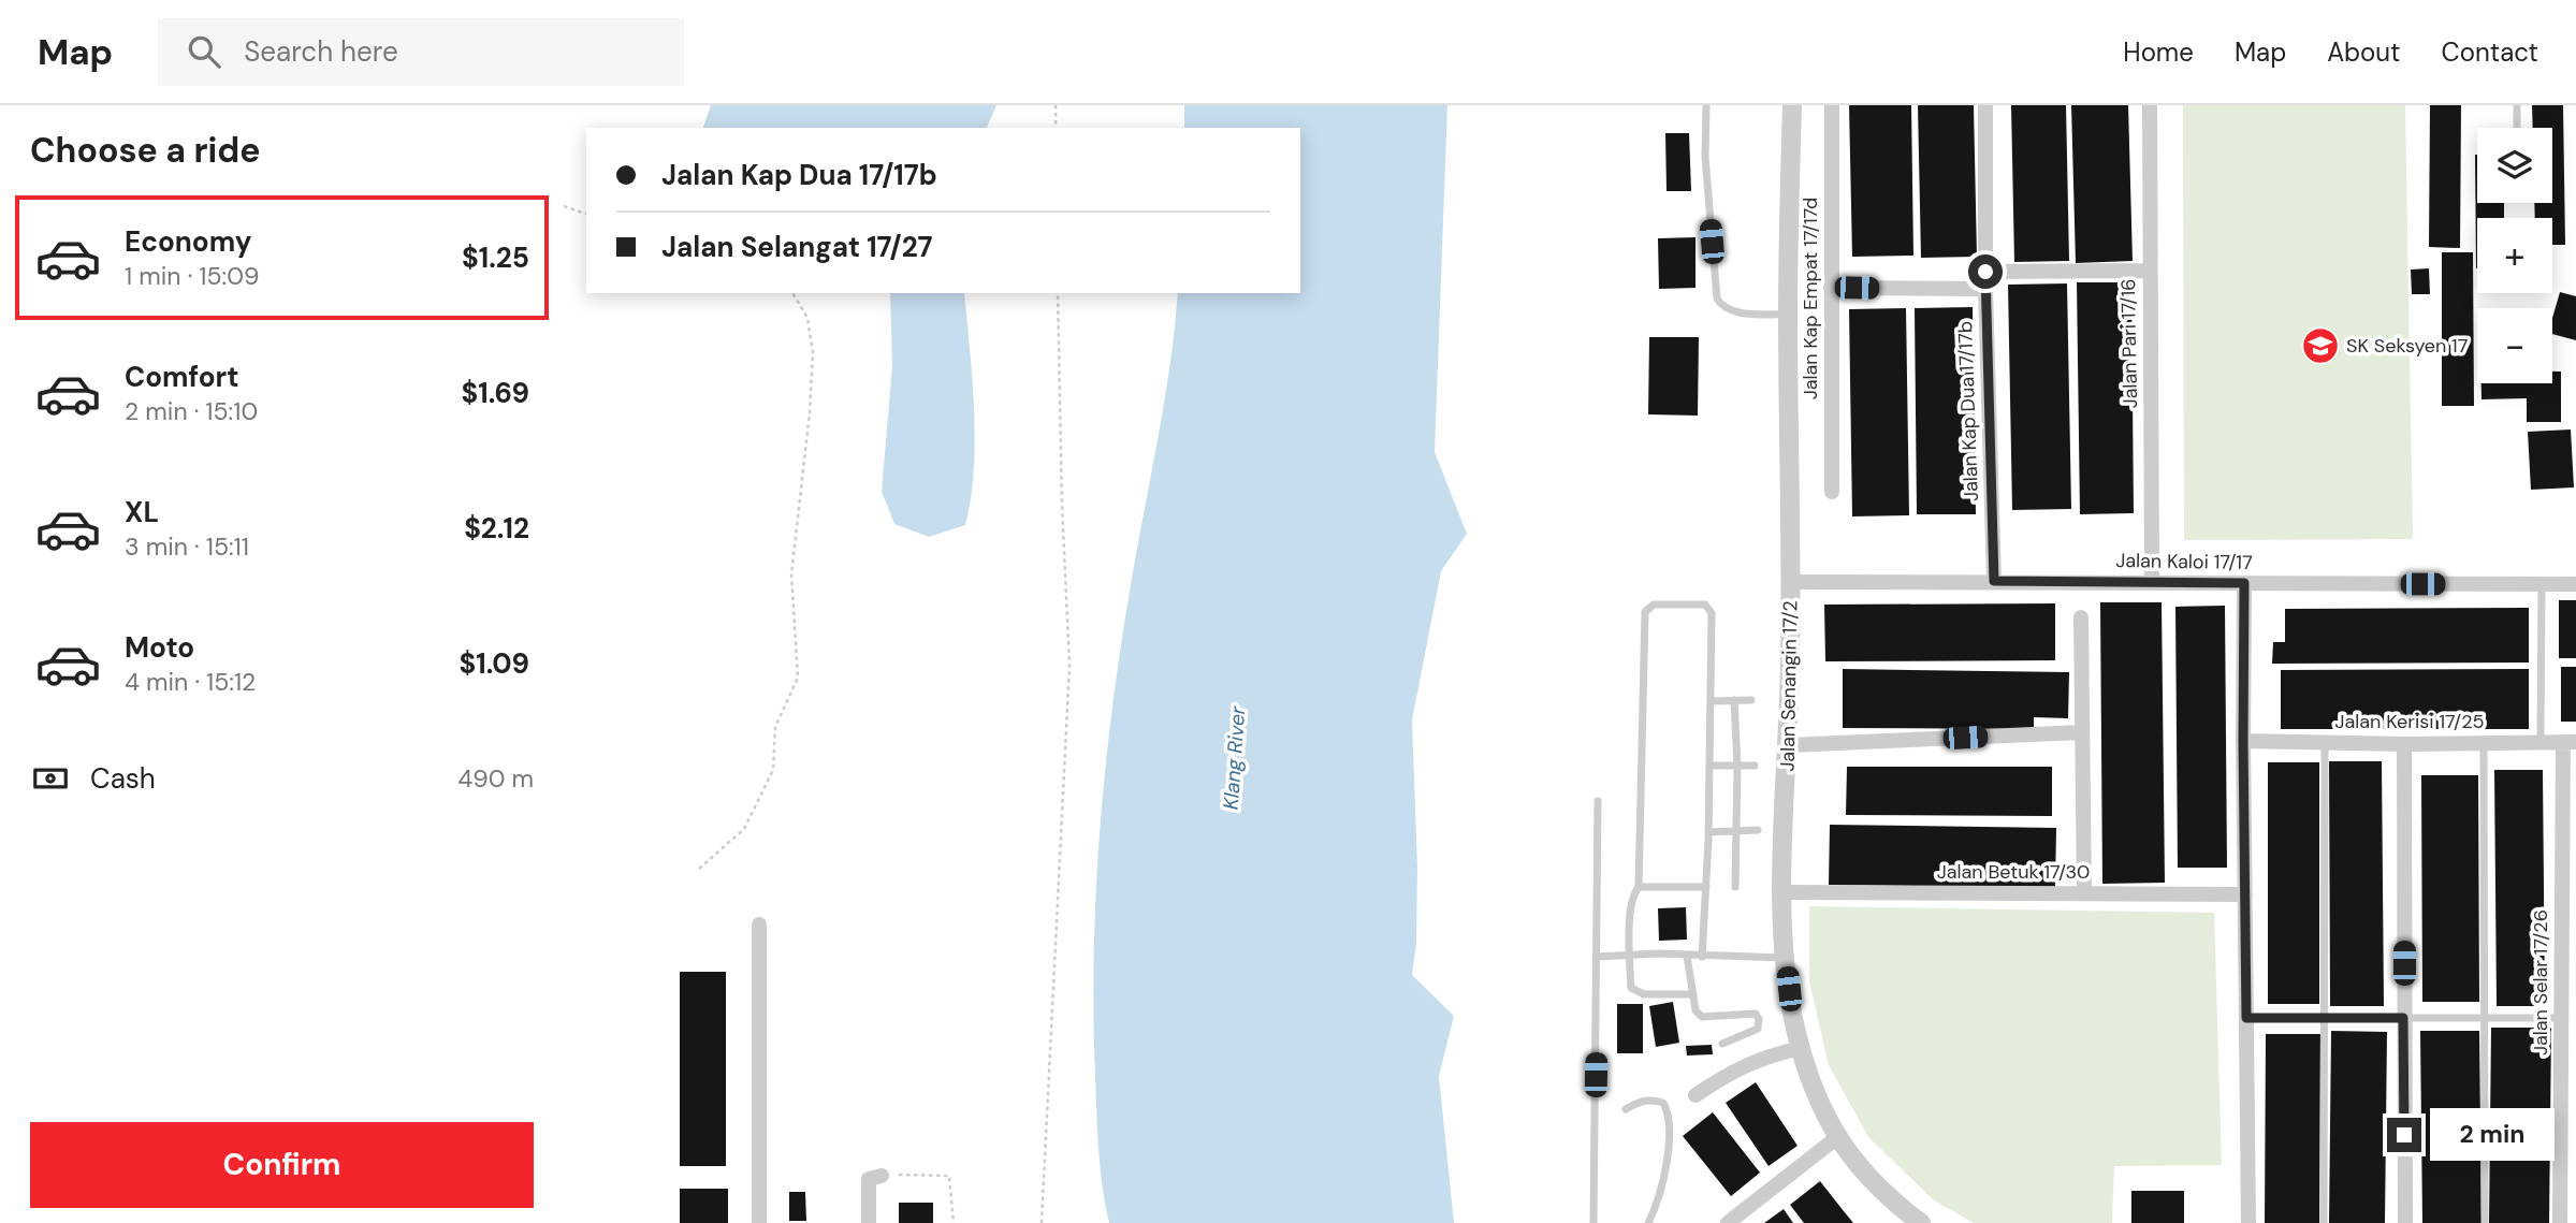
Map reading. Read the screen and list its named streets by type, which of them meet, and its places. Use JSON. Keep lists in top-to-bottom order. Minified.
{"streets":{"street":["Jalan Kap Empat 17/17d","Jalan Pari 17/16","Jalan Kap Dua 17/17b","Jalan Kaloi 17/17","Jalan Senangin 17/2","Jalan Kerisi 17/25","Jalan Betuk 17/30","Jalan Selar 17/26"]},"crossings":[["Jalan Pari 17/16","Jalan Kaloi 17/17"],["Jalan Kap Dua 17/17b","Jalan Kaloi 17/17"],["Jalan Kaloi 17/17","Jalan Senangin 17/2"],["Jalan Senangin 17/2","Jalan Betuk 17/30"],["Jalan Kerisi 17/25","Jalan Selar 17/26"]],"water":["Klang River"],"places":{"school or university":["SK Seksyen 17"]},"page":{"header":"Map","search":"Search here","nav":["Home","Map","About","Contact"],"heading":"Choose a ride","map_buttons":["+","−"],"banner":["Jalan Kap Dua 17/17b","Jalan Selangat 17/27"],"list":[{"name":"Economy","note":"1 min · 15:09","value":"$1.25"},{"name":"Comfort","note":"2 min · 15:10","value":"$1.69"},{"name":"XL","note":"3 min · 15:11","value":"$2.12"},{"name":"Moto","note":"4 min · 15:12","value":"$1.09"}],"pay":["Cash","490 m"],"buttons":"Confirm","bubble":"2 min"}}
